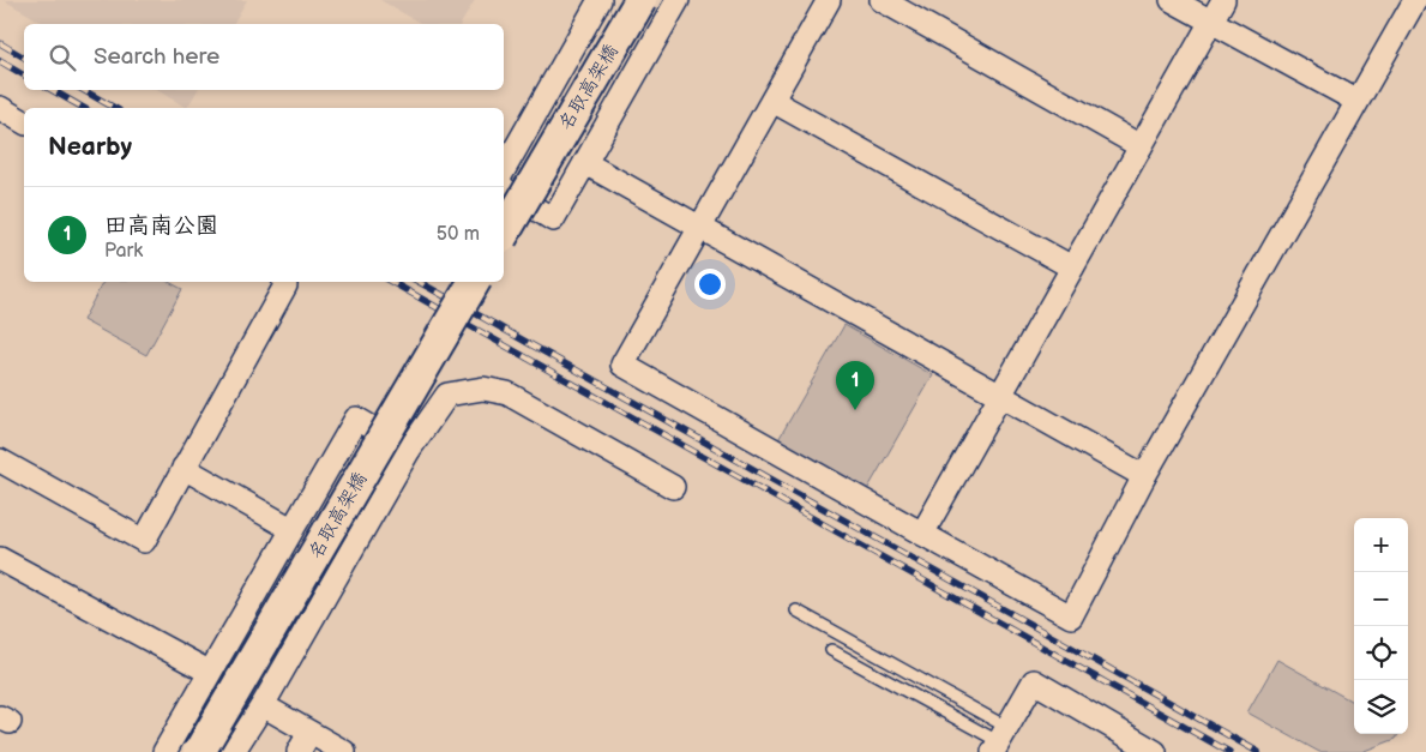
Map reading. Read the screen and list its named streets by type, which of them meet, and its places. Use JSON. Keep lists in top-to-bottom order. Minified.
{"streets":{"main road":["名取高架橋"]},"page":{"search":"Search here","heading":"Nearby","list":[{"mark":"1","name":"田高南公園","note":"Park","value":"50 m"}],"pins":"1","map_buttons":["+","−"]}}
